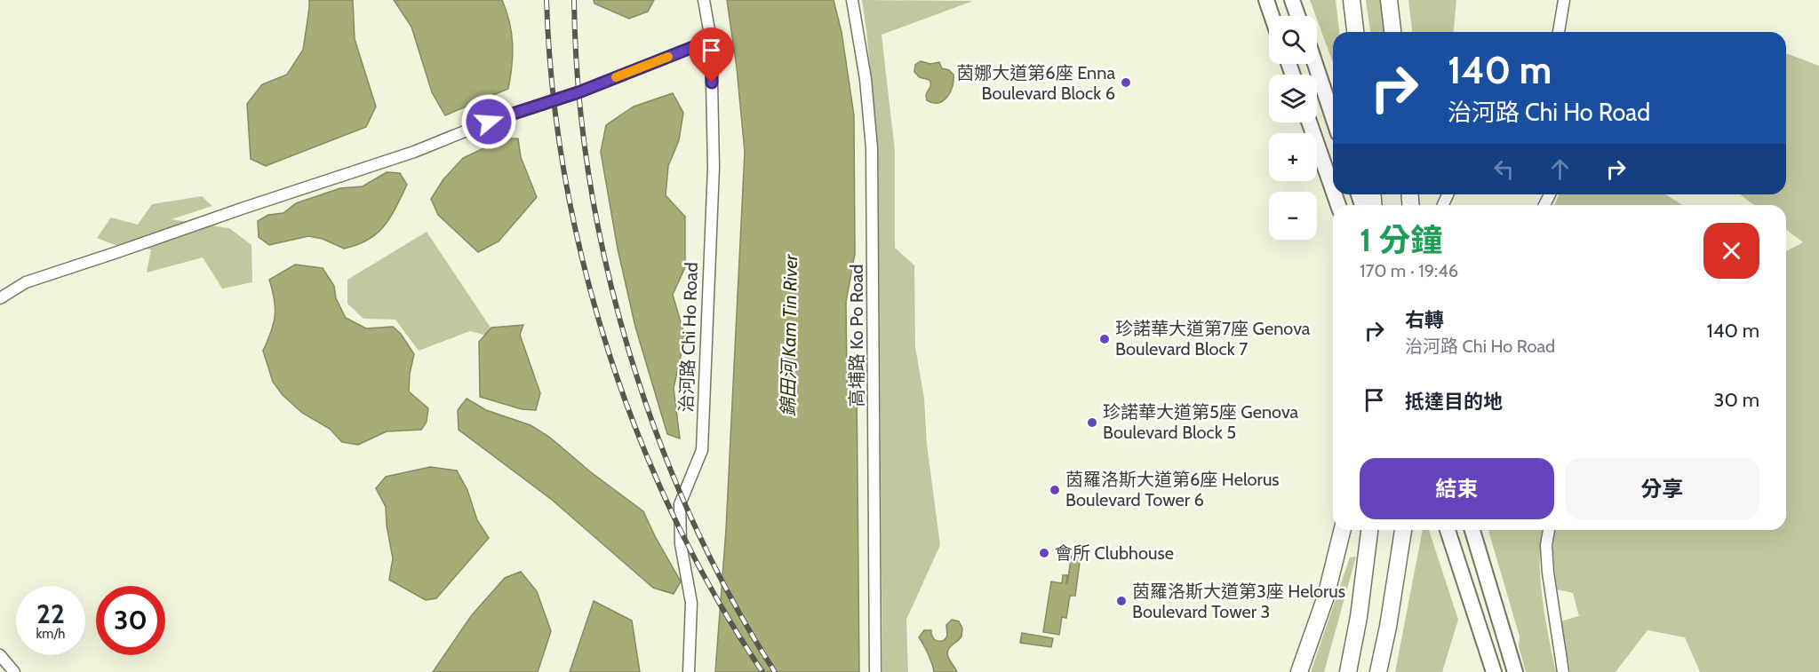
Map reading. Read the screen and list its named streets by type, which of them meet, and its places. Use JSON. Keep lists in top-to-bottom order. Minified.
{"streets":{"street":["高埔路 Ko Po Road","治河路 Chi Ho Road"]},"water":["錦田河 Kam Tin River"],"places":["茵娜大道第6座 Enna Boulevard Block 6","珍諾華大道第7座 Genova Boulevard Block 7","珍諾華大道第5座 Genova Boulevard Block 5","茵羅洛斯大道第6座 Helorus Boulevard Tower 6","會所 Clubhouse","茵羅洛斯大道第3座 Helorus Boulevard Tower 3"],"page":{"map_buttons":["+","−"],"turn":["140 m","治河路 Chi Ho Road"],"heading":["1 分鐘","170 m · 19:46"],"list":[{"name":"右轉","note":"治河路 Chi Ho Road","value":"140 m"},{"name":"抵達目的地","value":"30 m"}],"buttons":["結束","分享"],"speed":"22 km/h","limit":"30"}}
